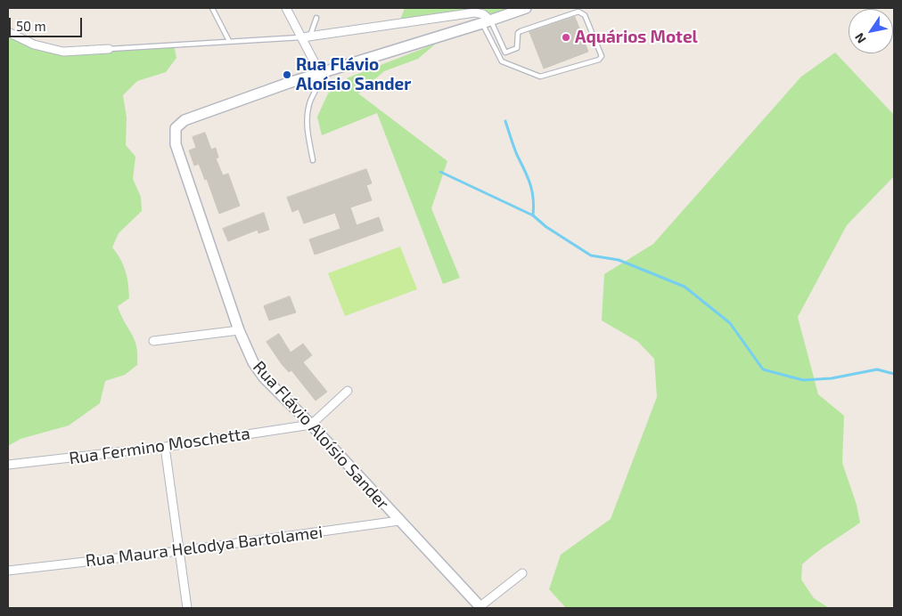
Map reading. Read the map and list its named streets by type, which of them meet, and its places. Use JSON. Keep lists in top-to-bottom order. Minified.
{"streets":{"street":["Rua Flávio Aloísio Sander","Rua Fermino Moschetta","Rua Maura Helodya Bartolamei"]},"crossings":[["Rua Flávio Aloísio Sander","Rua Fermino Moschetta"],["Rua Flávio Aloísio Sander","Rua Maura Helodya Bartolamei"]],"places":["Aquários Motel","Rua Flávio Aloísio Sander"],"scale_bar":"50 m","north":"bottom left"}
